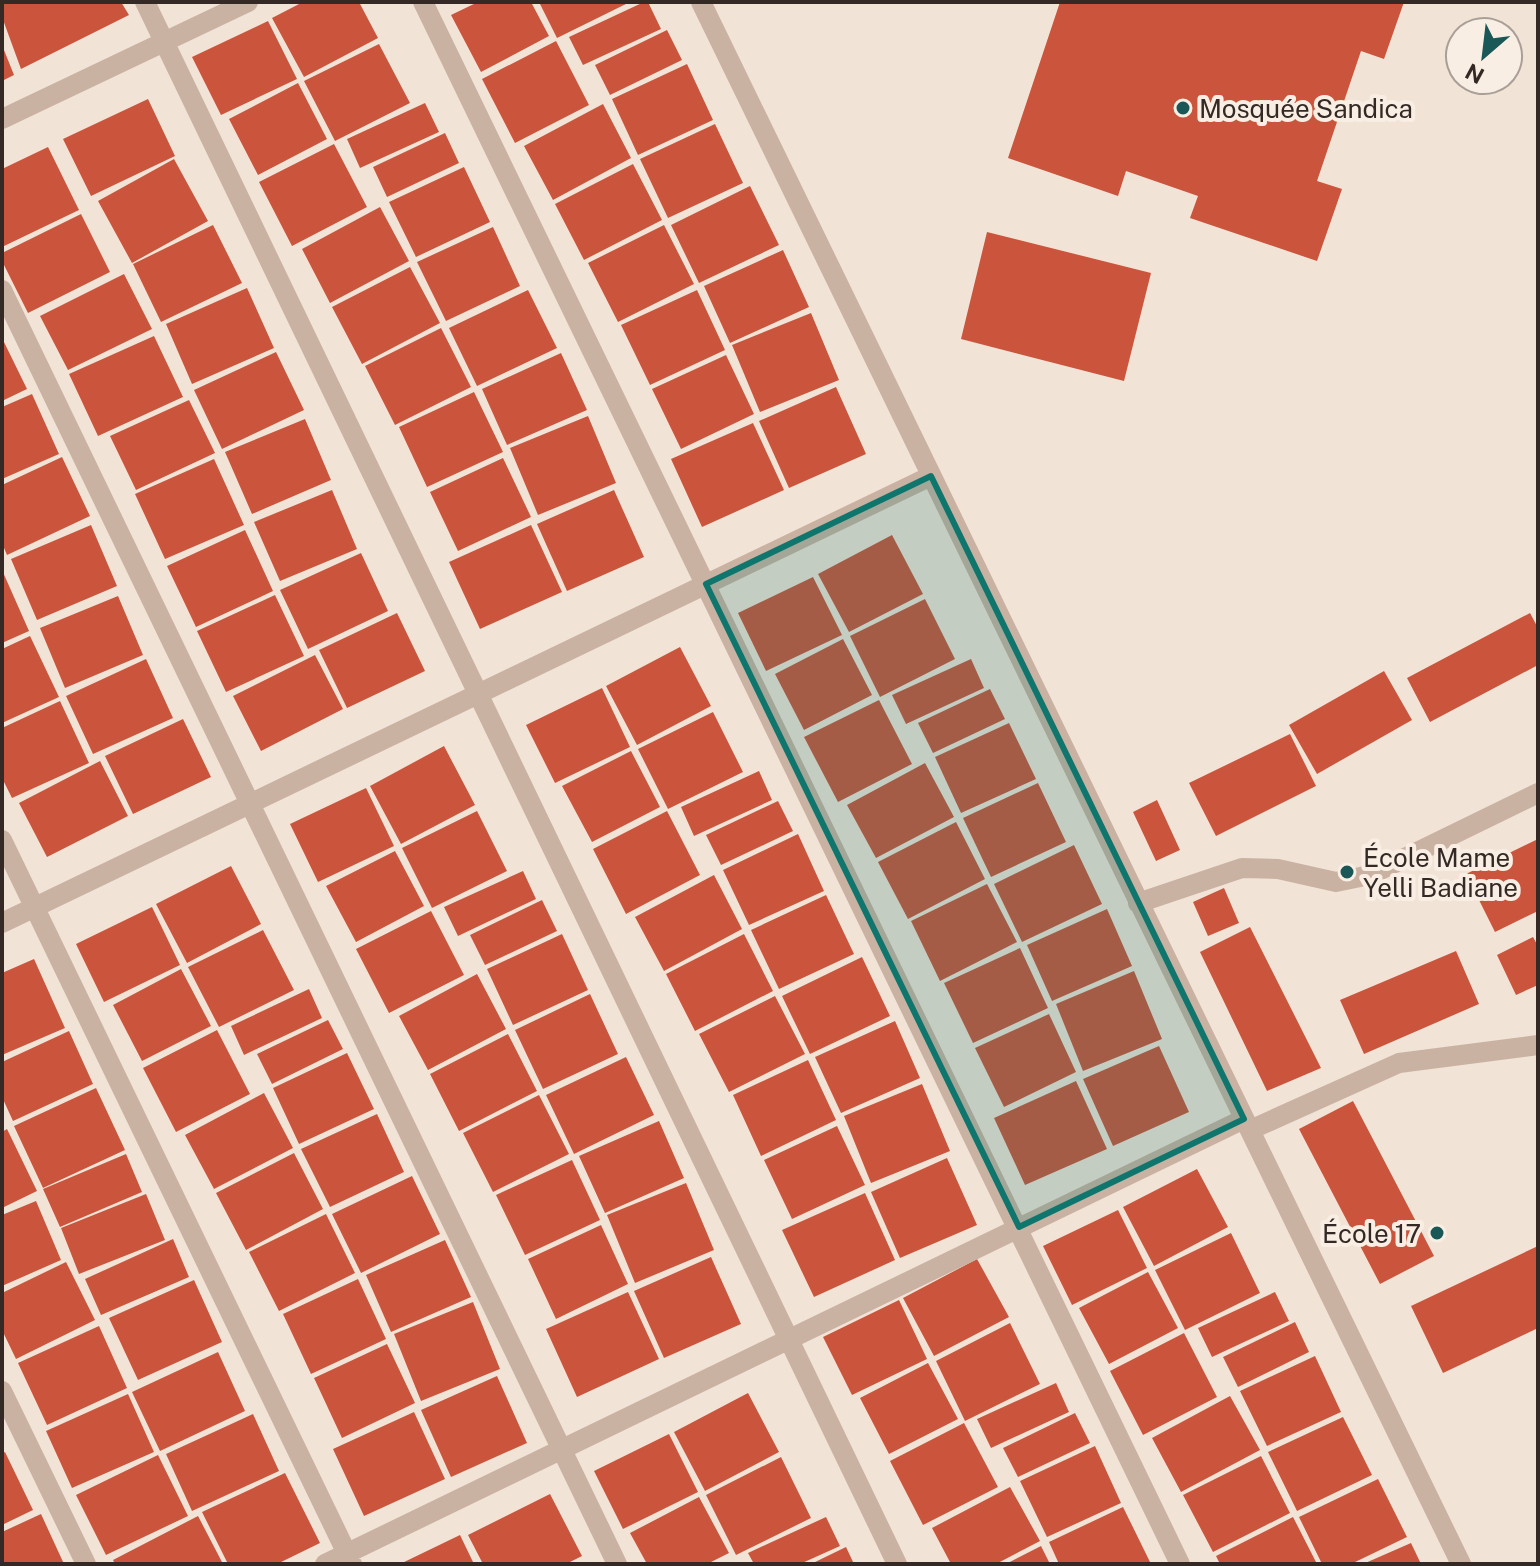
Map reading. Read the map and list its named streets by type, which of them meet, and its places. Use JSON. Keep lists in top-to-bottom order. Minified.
{"places":["Mosquée Sandica","École Mame Yelli Badiane","École 17"],"north":"bottom left"}
